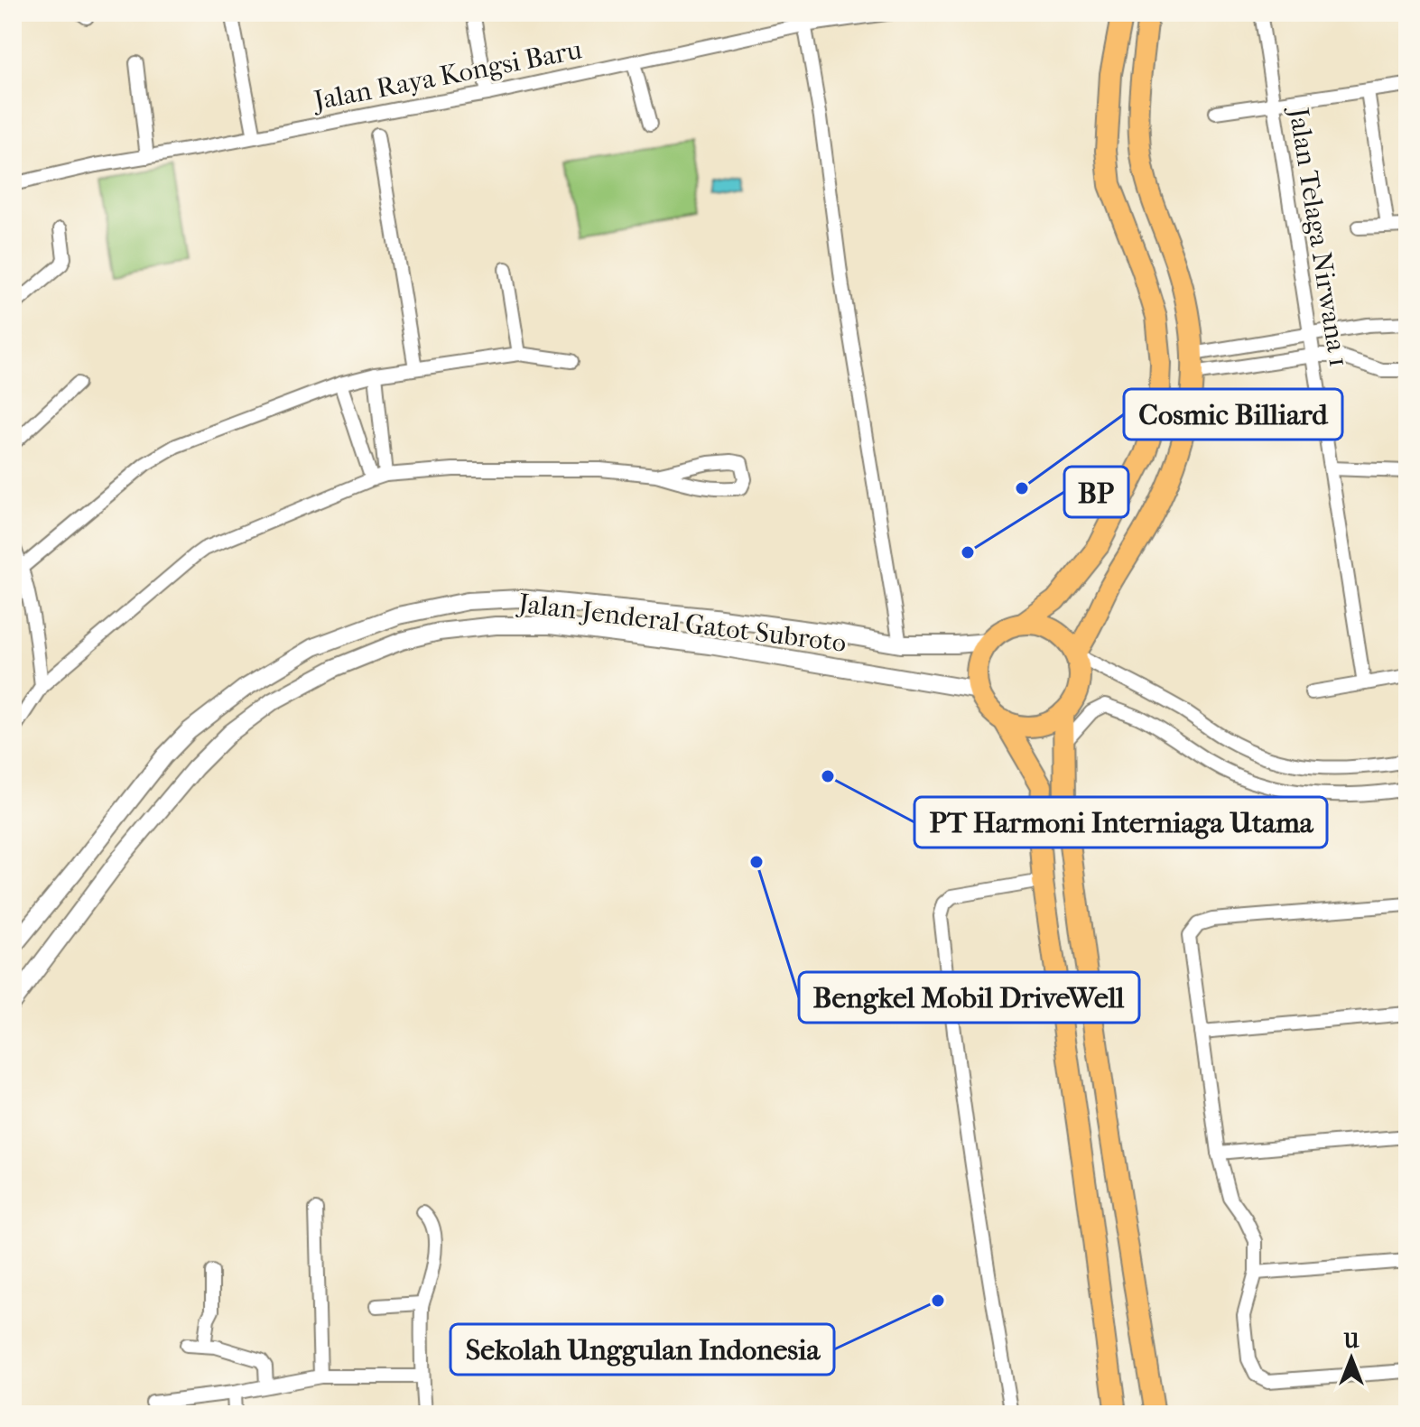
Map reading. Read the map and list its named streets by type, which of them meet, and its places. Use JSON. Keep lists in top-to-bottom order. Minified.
{"streets":{"street":["Jalan Raya Kongsi Baru","Jalan Telaga Nirwana 1","Jalan Jenderal Gatot Subroto"]},"places":["Cosmic Billiard","BP","PT Harmoni Interniaga Utama","Bengkel Mobil DriveWell","Sekolah Unggulan Indonesia"],"north":"top"}
